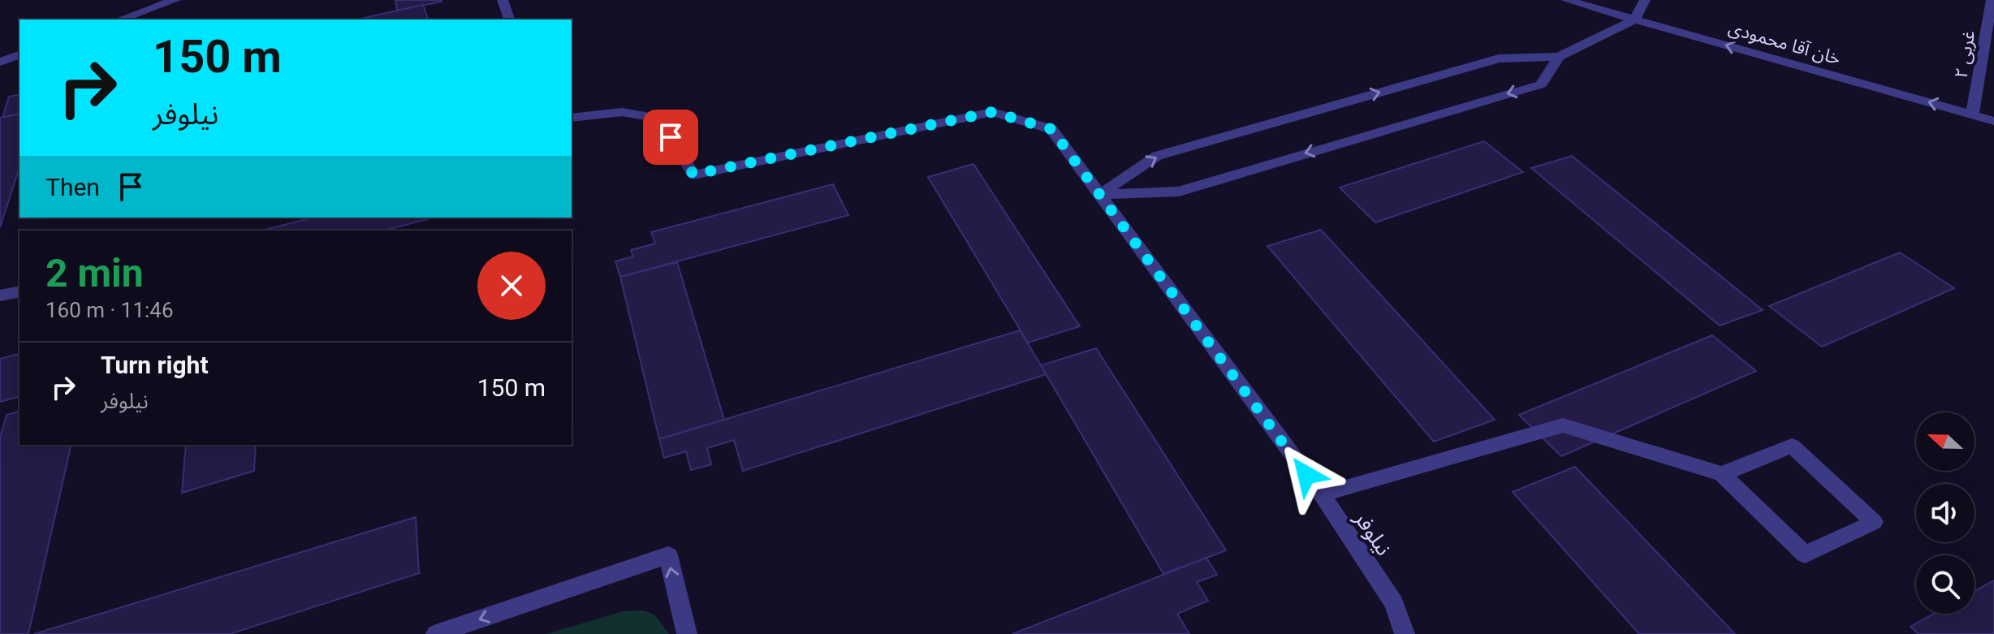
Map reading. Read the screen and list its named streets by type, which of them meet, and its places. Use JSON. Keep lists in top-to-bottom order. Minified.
{"streets":{"street":["خان آقا محمودی","۲ غربی","نیلوفر"]},"crossings":[["خان آقا محمودی","۲ غربی"]],"one_way":["خان آقا محمودی"],"north":"left","page":{"turn":["150 m","نیلوفر"],"then":"Then","heading":["2 min","160 m · 11:46"],"list":[{"name":"Turn right","note":"نیلوفر","value":"150 m"}]}}
